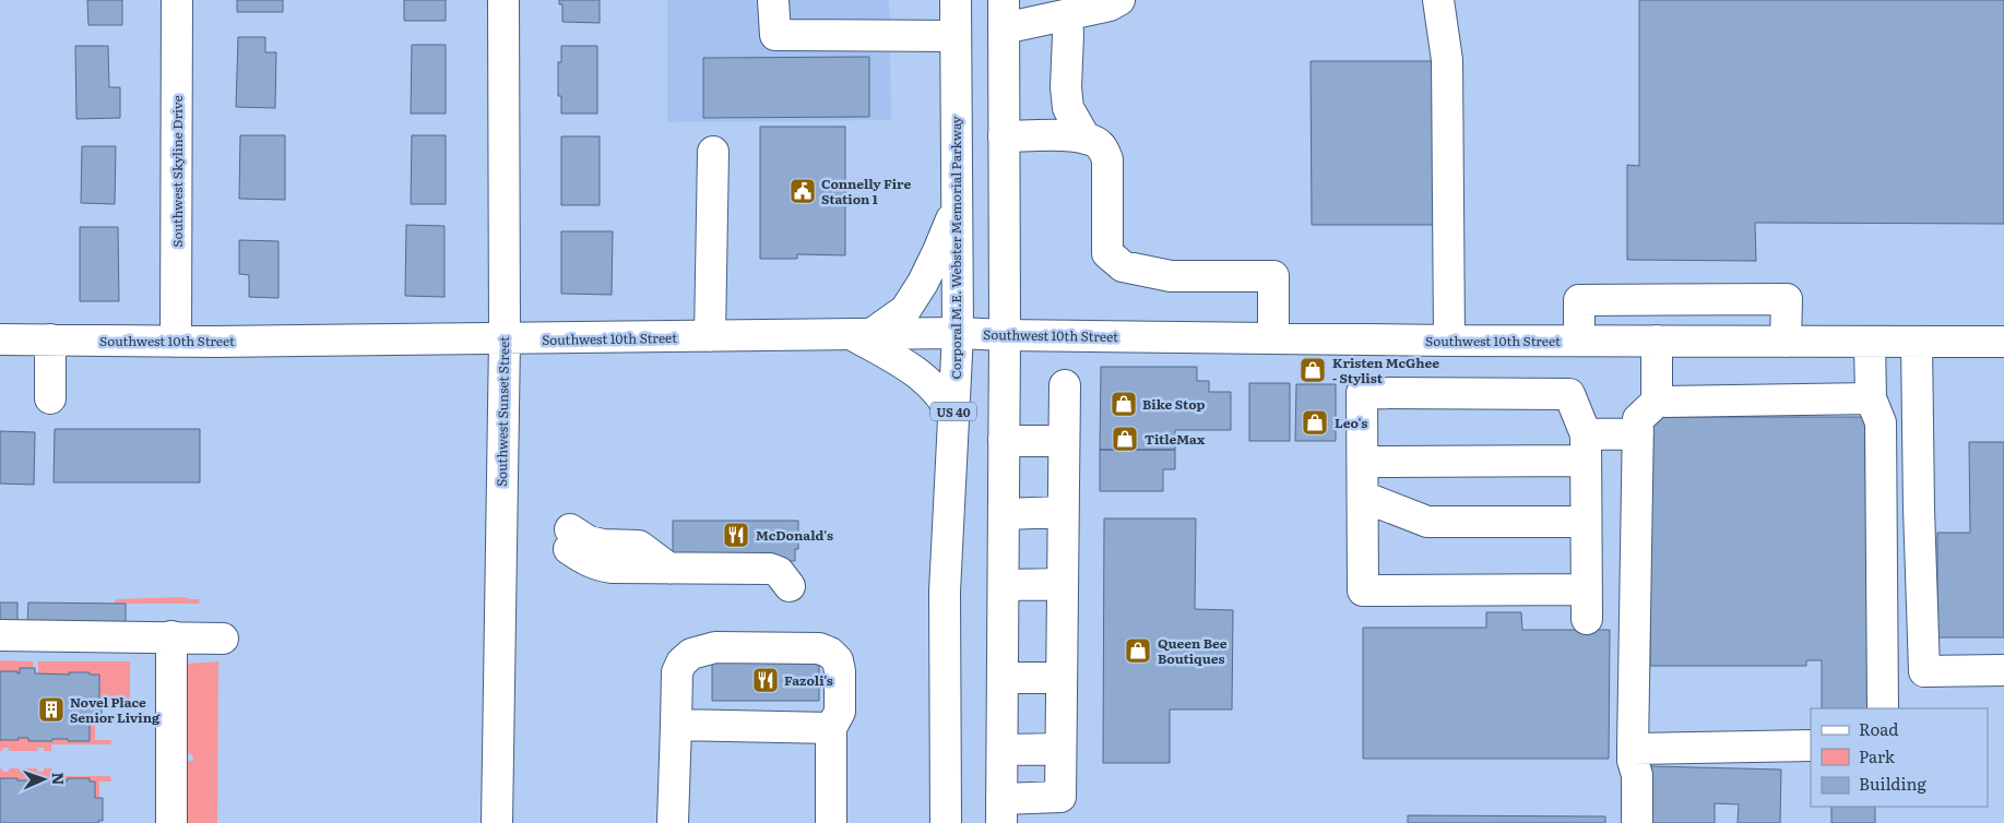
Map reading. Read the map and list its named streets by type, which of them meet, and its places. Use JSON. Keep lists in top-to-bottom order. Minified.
{"streets":{"street":["Southwest Skyline Drive","Corporal M.E. Webster Memorial Parkway","Southwest 10th Street","Southwest Sunset Street","US 40"]},"crossings":[["Southwest Skyline Drive","Southwest 10th Street"],["Corporal M.E. Webster Memorial Parkway","Southwest 10th Street"],["Southwest 10th Street","Southwest Sunset Street"]],"places":{"public building":["Connelly Fire Station 1"],"shop":["Kristen McGhee - Stylist","Bike Stop","Leo's","TitleMax","Queen Bee Boutiques"],"restaurant":["McDonald's","Fazoli's"],"building":["Novel Place Senior Living"]},"legend":["Road","Park","Building"],"north":"right"}
